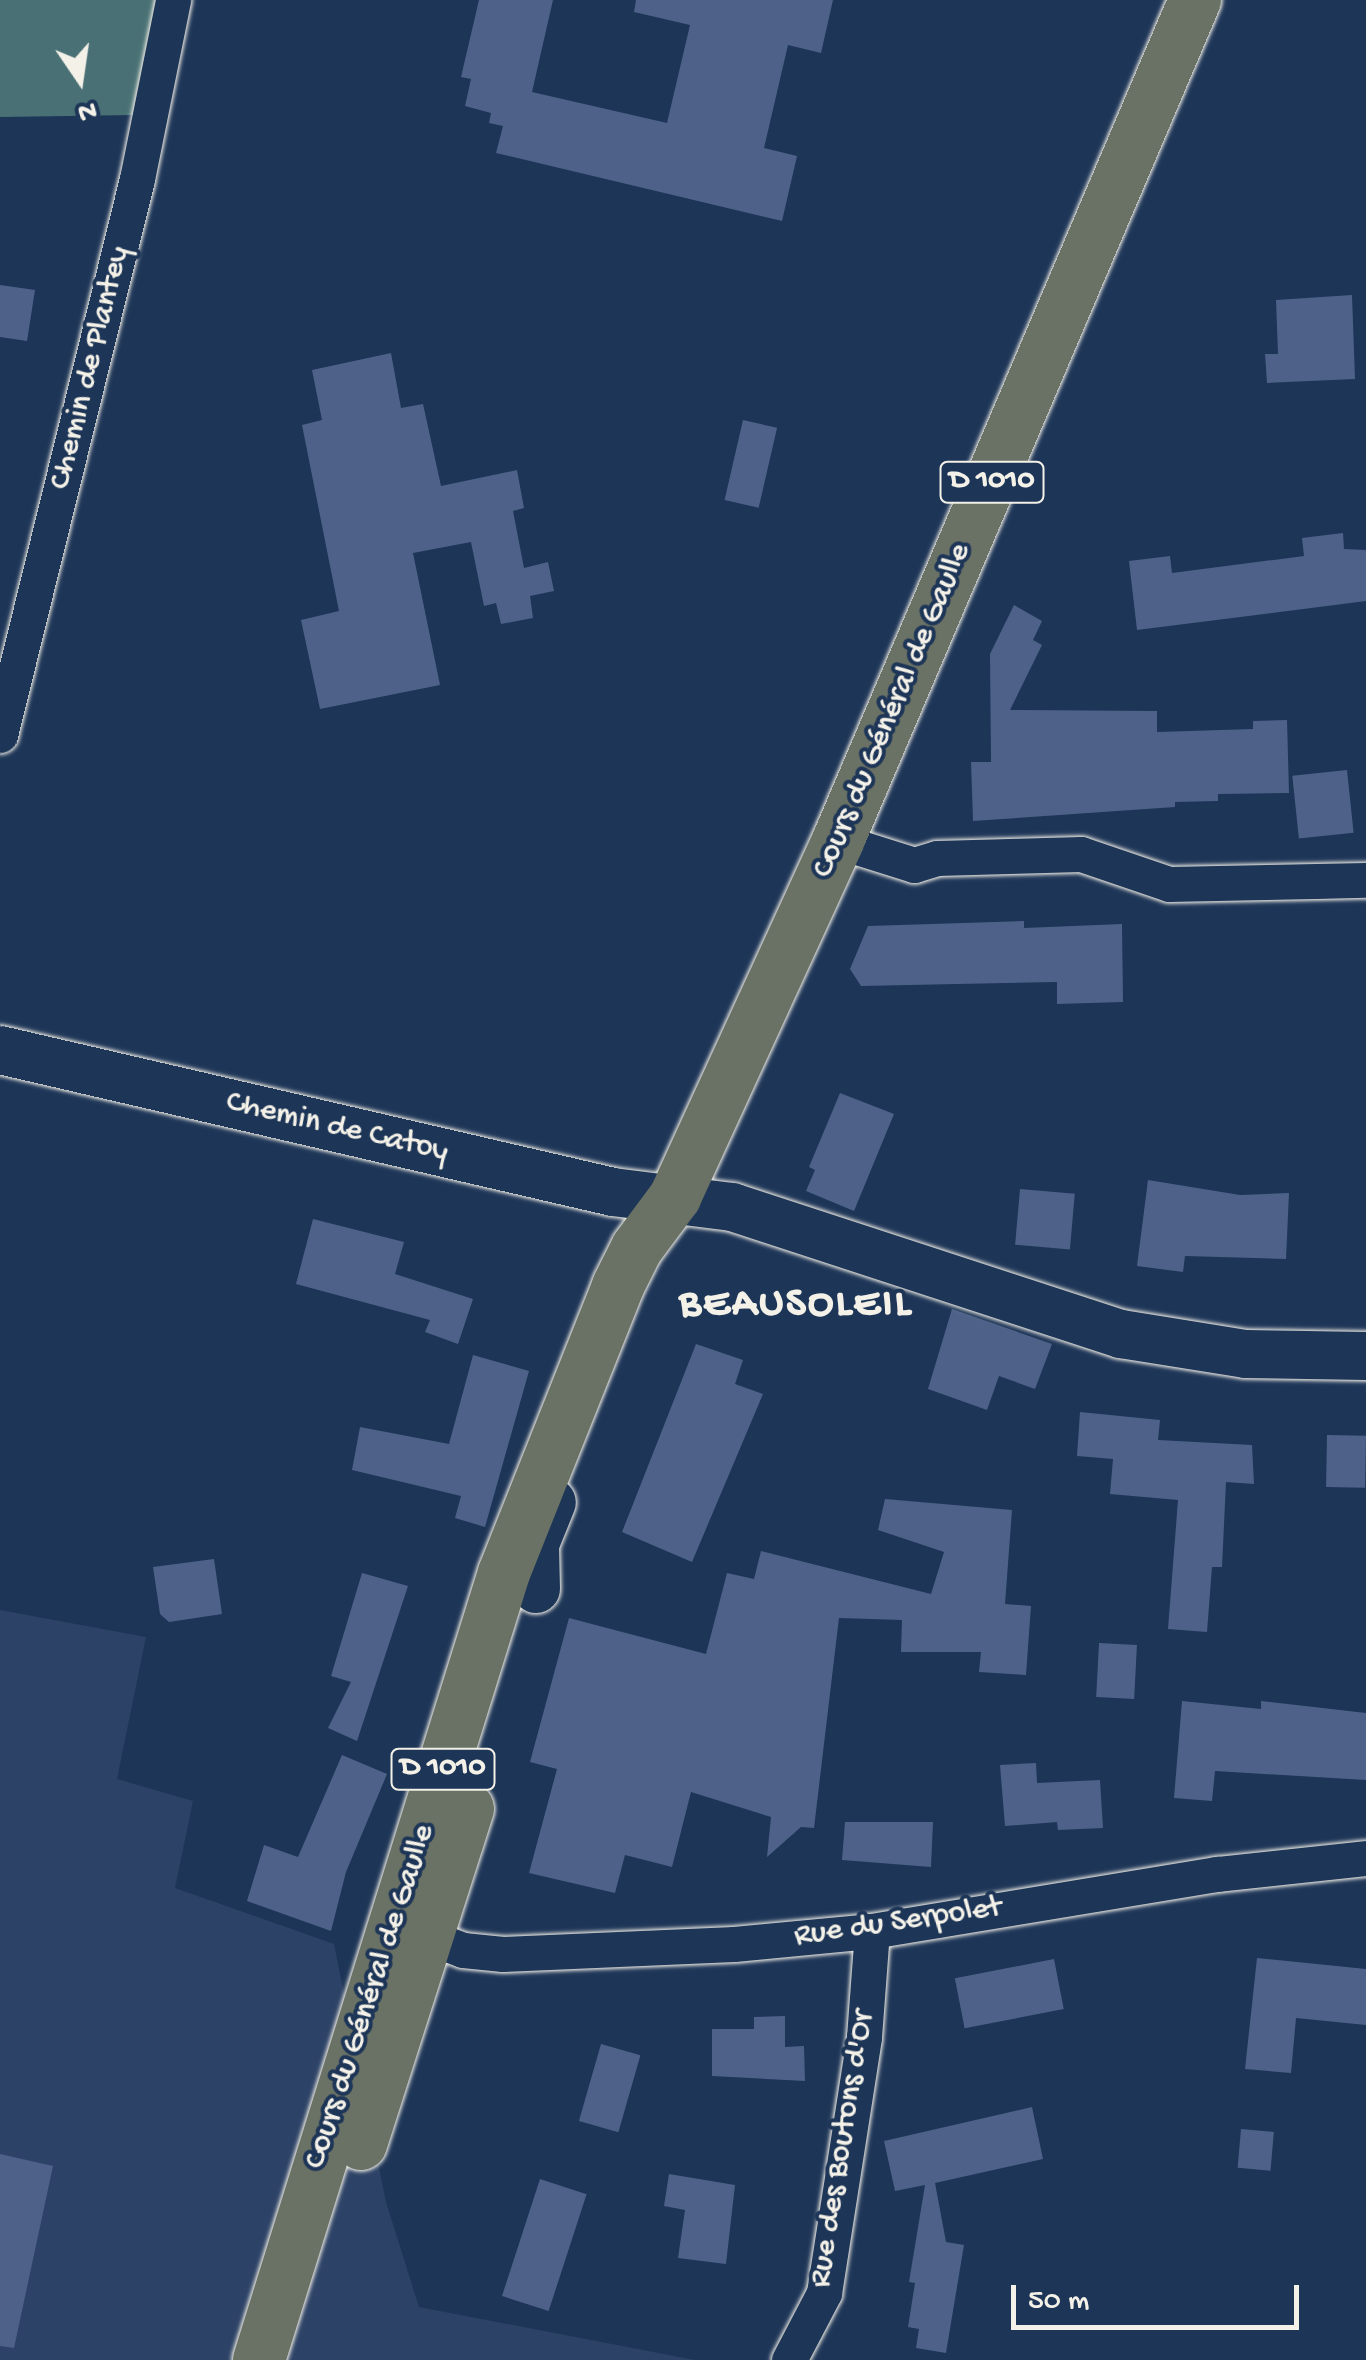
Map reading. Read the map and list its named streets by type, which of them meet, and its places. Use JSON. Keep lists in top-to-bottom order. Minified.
{"streets":{"main road":["D 1010","Cours du Général de Gaulle"],"street":["Chemin de Plantey","Chemin de Catoy","Rue du Serpolet","Rue des Boutons d'Or"]},"crossings":[["Cours du Général de Gaulle","Chemin de Catoy"],["Cours du Général de Gaulle","Rue du Serpolet"],["Rue du Serpolet","Rue des Boutons d'Or"]],"districts":["BEAUSOLEIL"],"scale_bar":"50 m","north":"bottom"}
